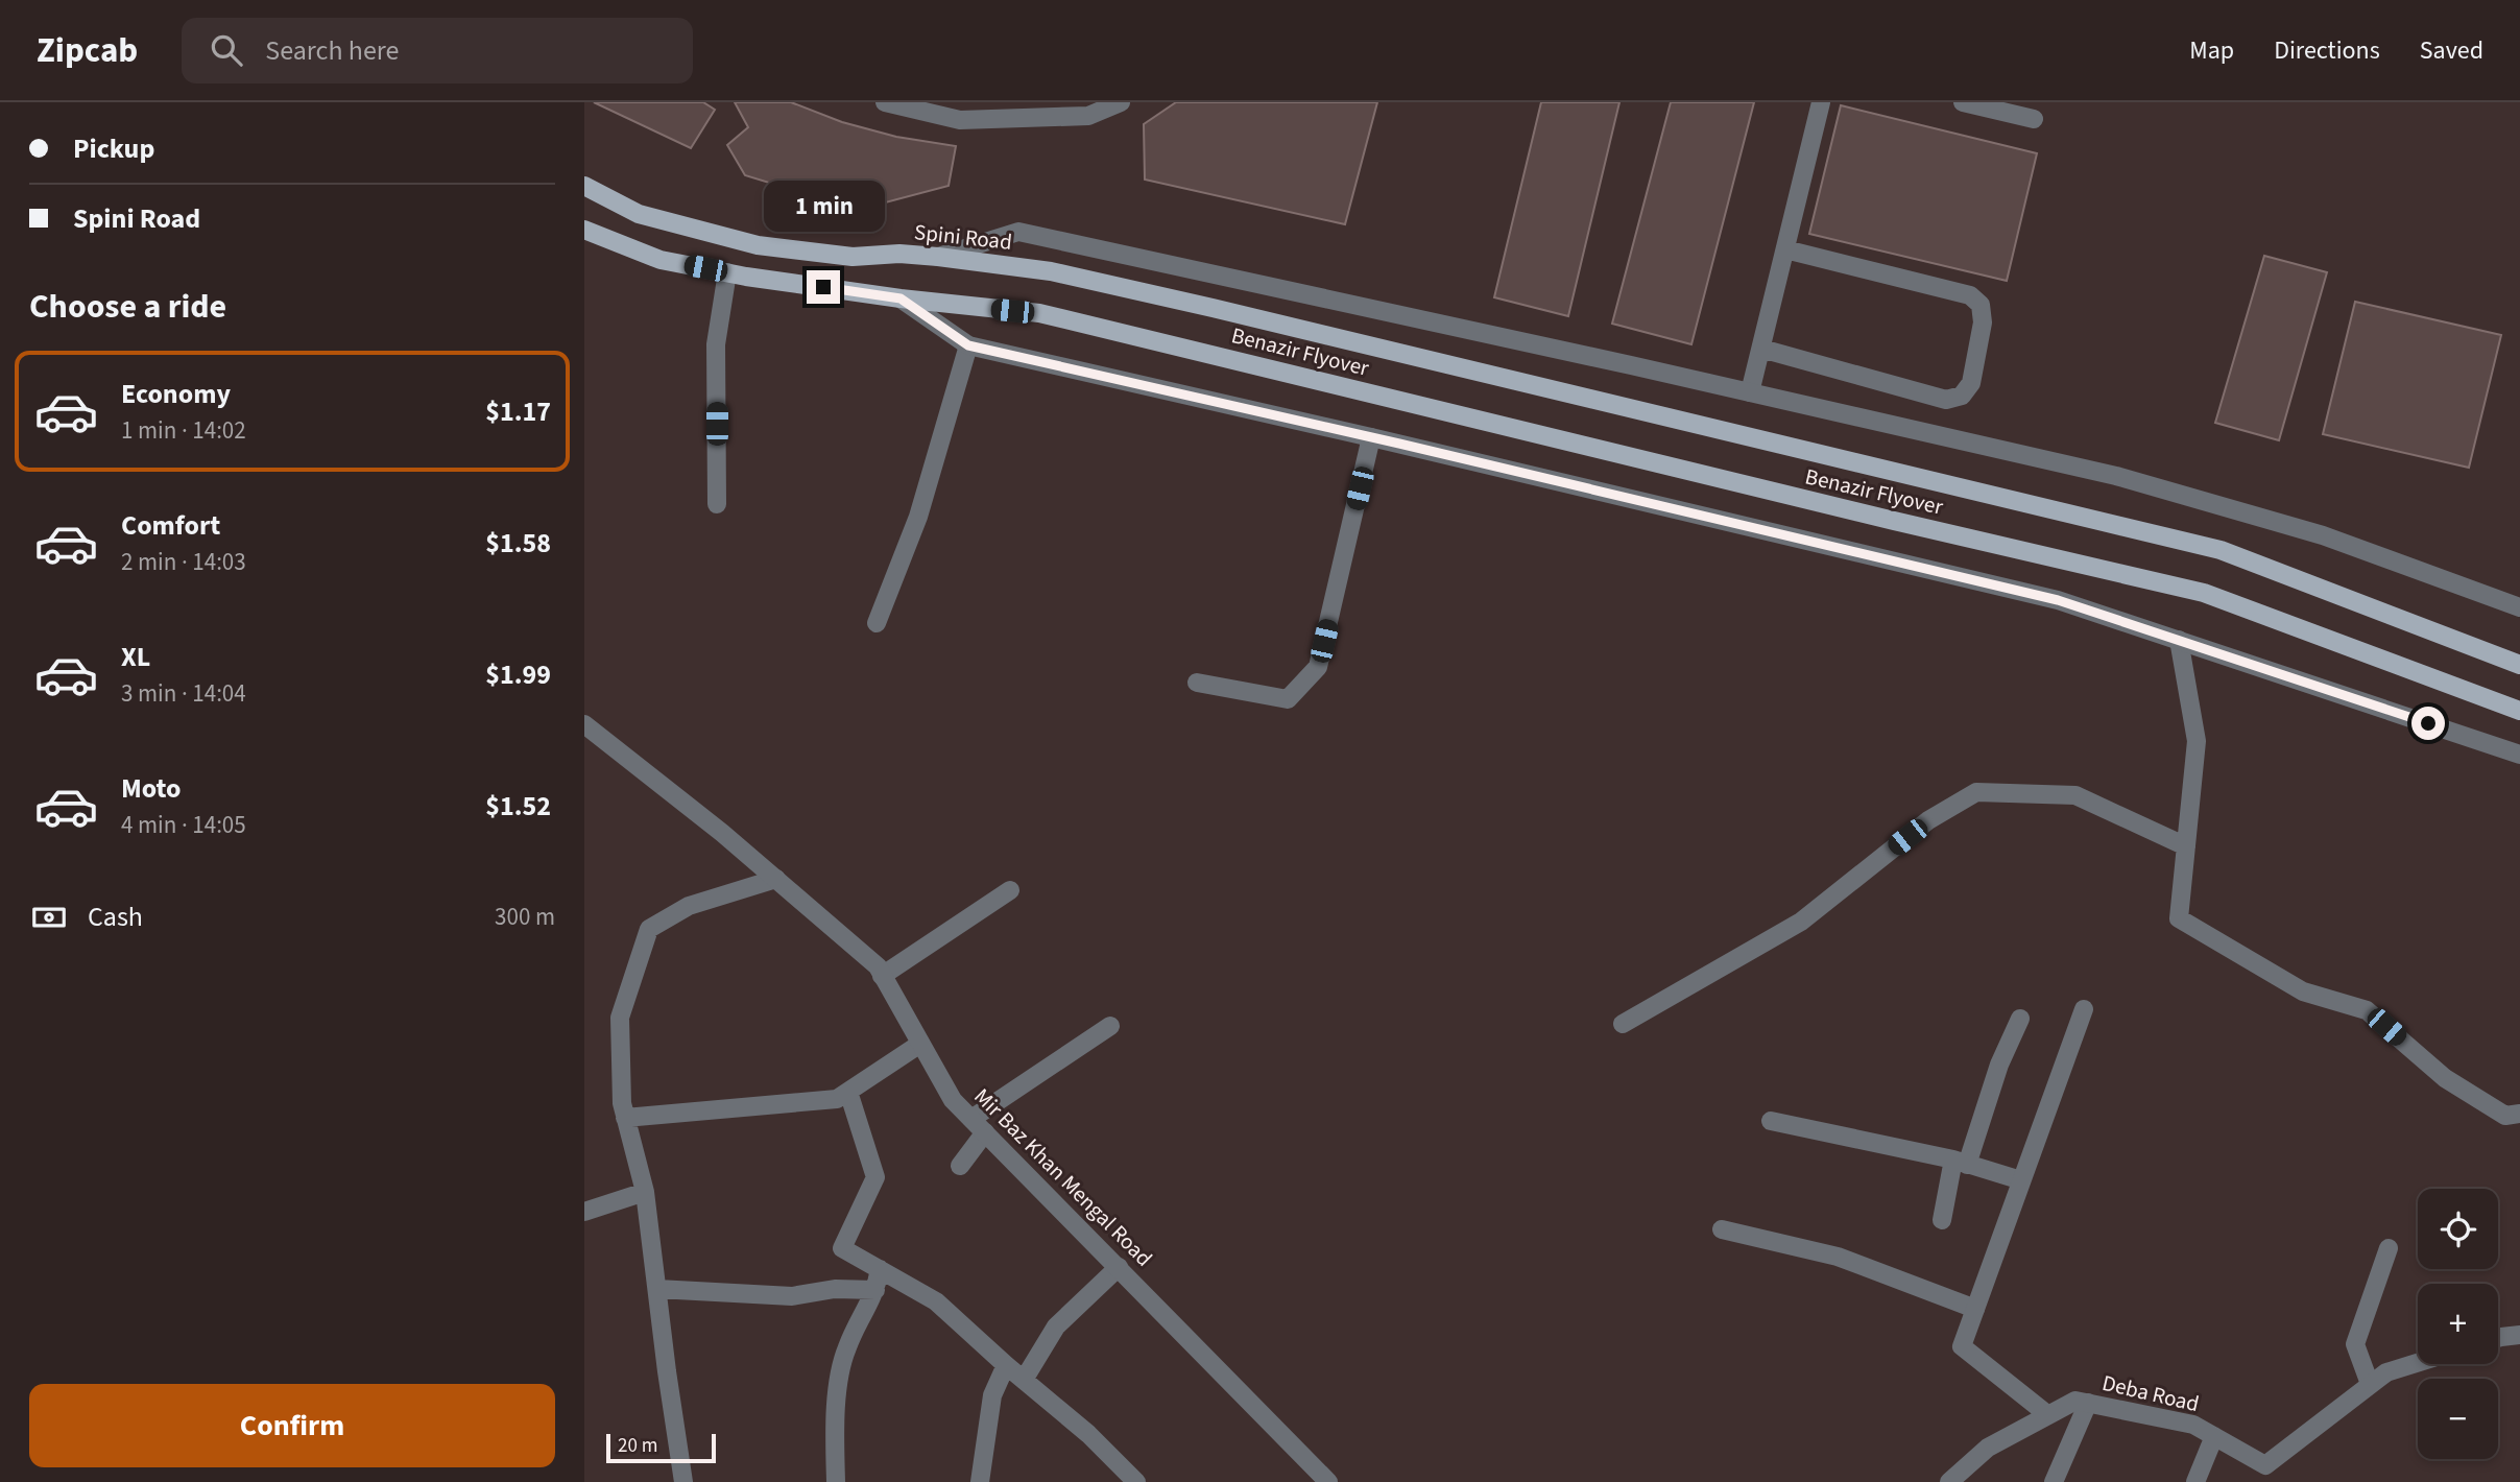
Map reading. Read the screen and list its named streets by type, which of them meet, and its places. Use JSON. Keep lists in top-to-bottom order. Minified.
{"streets":{"main road":["Spini Road","Benazir Flyover"],"street":["Mir Baz Khan Mengal Road","Deba Road"]},"crossings":[["Spini Road","Benazir Flyover"]],"scale_bar":"20 m","page":{"header":"Zipcab","search":"Search here","nav":["Map","Directions","Saved"],"banner":["Pickup","Spini Road"],"bubble":"1 min","heading":"Choose a ride","list":[{"name":"Economy","note":"1 min · 14:02","value":"$1.17"},{"name":"Comfort","note":"2 min · 14:03","value":"$1.58"},{"name":"XL","note":"3 min · 14:04","value":"$1.99"},{"name":"Moto","note":"4 min · 14:05","value":"$1.52"}],"pay":["Cash","300 m"],"map_buttons":["+","−"],"buttons":"Confirm","scale":"20 m"}}
